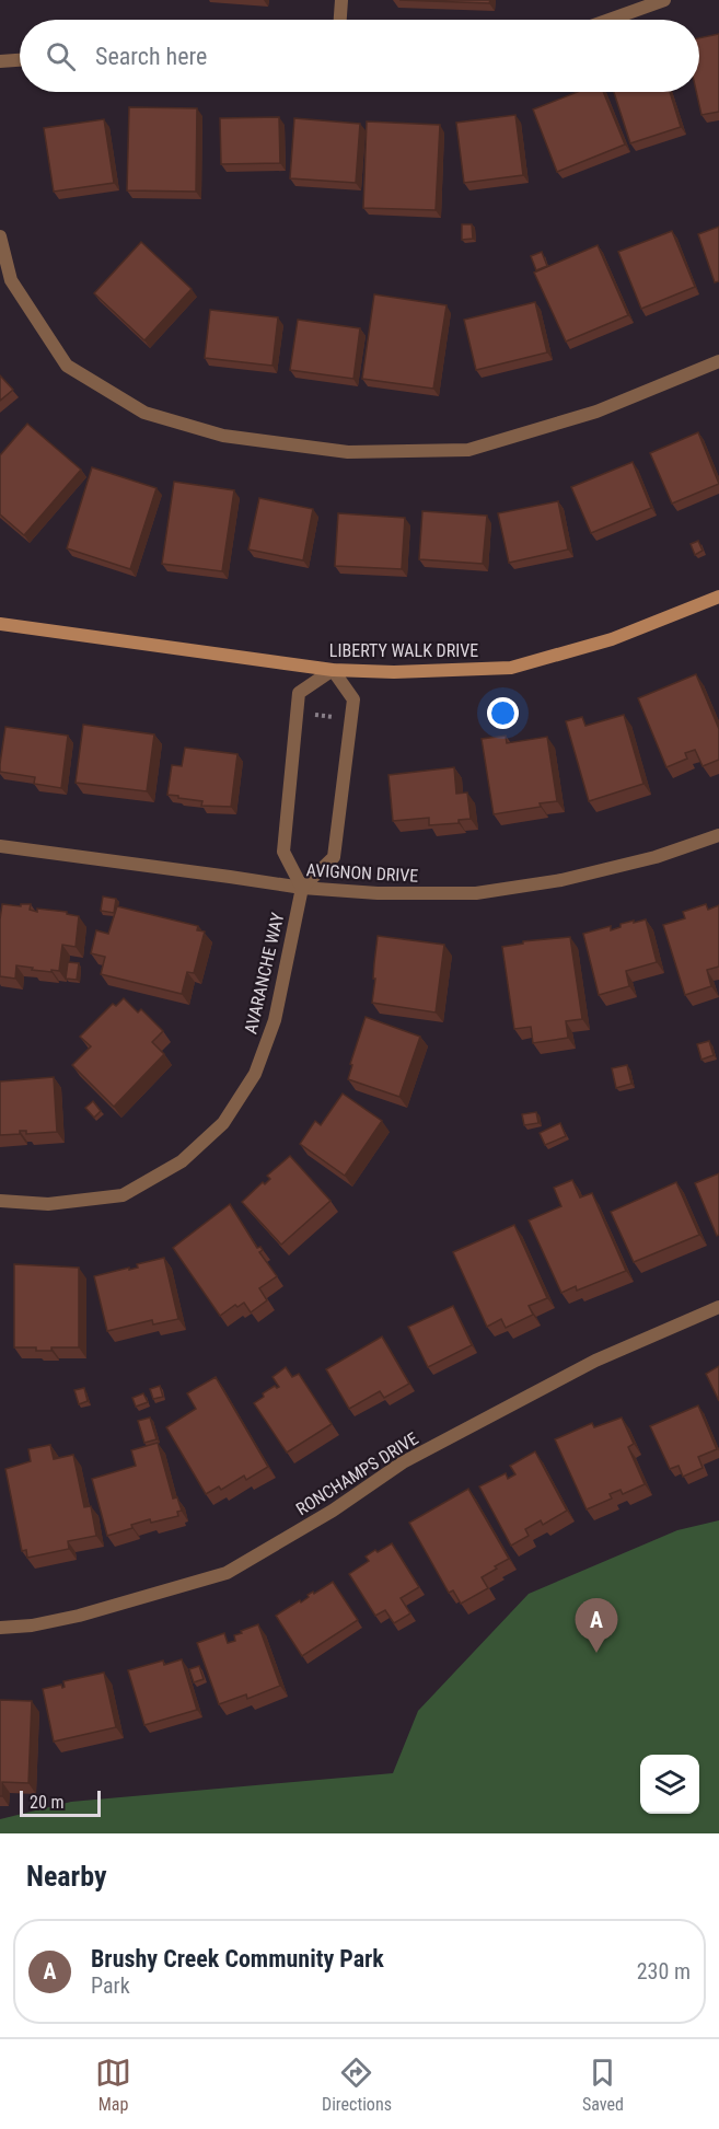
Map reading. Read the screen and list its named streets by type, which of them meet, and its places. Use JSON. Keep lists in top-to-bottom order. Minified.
{"streets":{"street":["LIBERTY WALK DRIVE","AVIGNON DRIVE","AVARANCHE WAY","RONCHAMPS DRIVE"]},"crossings":[["AVIGNON DRIVE","AVARANCHE WAY"]],"scale_bar":"20 m","page":{"search":"Search here","pins":"A","scale":"20 m","heading":"Nearby","list":[{"mark":"A","name":"Brushy Creek Community Park","note":"Park","value":"230 m"}],"nav":["Map","Directions","Saved"]}}
